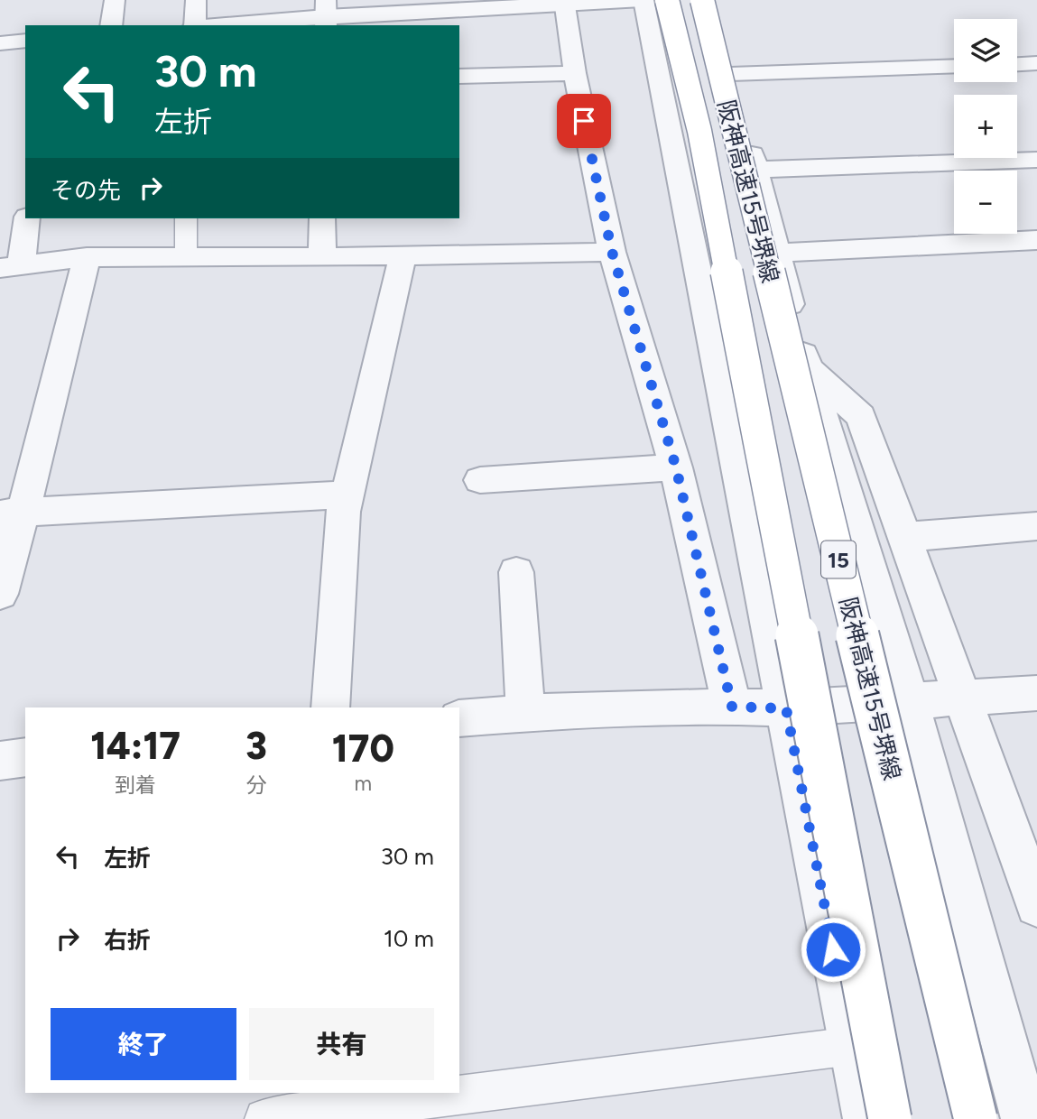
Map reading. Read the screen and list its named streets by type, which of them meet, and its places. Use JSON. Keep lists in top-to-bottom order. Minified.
{"streets":{"highway":["阪神高速15号堺線","15"]},"page":{"map_buttons":["+","−"],"turn":["30 m","左折"],"then":"その先","eta":["14:17","到着","3","分","170","m"],"list":[{"name":"左折","value":"30 m"},{"name":"右折","value":"10 m"}],"buttons":["終了","共有"]}}
